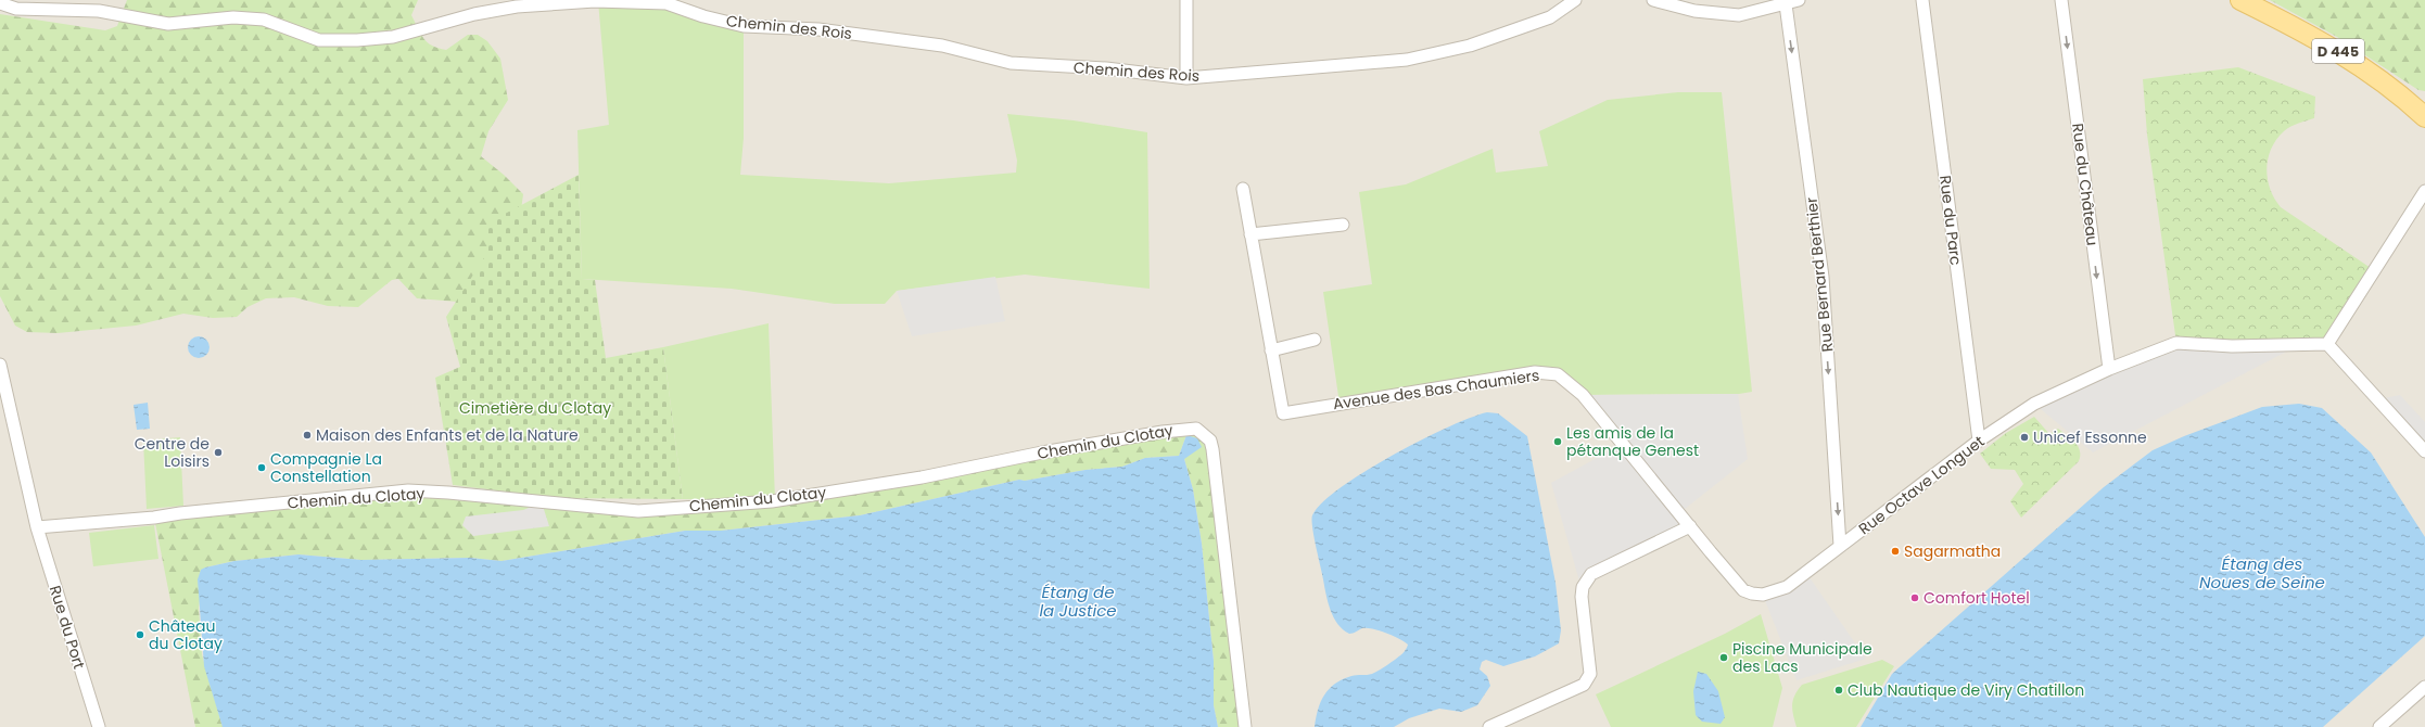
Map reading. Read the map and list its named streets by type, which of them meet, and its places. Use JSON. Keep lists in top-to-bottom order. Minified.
{"streets":{"main road":["D 445"],"street":["Chemin des Rois","Rue du Château","Rue du Parc","Rue Bernard Berthier","Avenue des Bas Chaumiers","Chemin du Clotay","Rue Octave Longuet","Rue du Port"]},"crossings":[["Rue du Château","Rue Octave Longuet"],["Rue du Parc","Rue Octave Longuet"],["Rue Bernard Berthier","Rue Octave Longuet"],["Avenue des Bas Chaumiers","Rue Octave Longuet"],["Chemin du Clotay","Rue du Port"]],"one_way":["Rue du Château","Rue Bernard Berthier"],"water":["Étang des Noues de Seine","Étang de la Justice"],"parks":["Cimetière du Clotay"],"places":["Maison des Enfants et de la Nature","Unicef Essonne","Les amis de la pétanque Genest","Centre de Loisirs","Compagnie La Constellation","Sagarmatha","Comfort Hotel","Château du Clotay","Piscine Municipale des Lacs","Club Nautique de Viry Chatillon"]}
